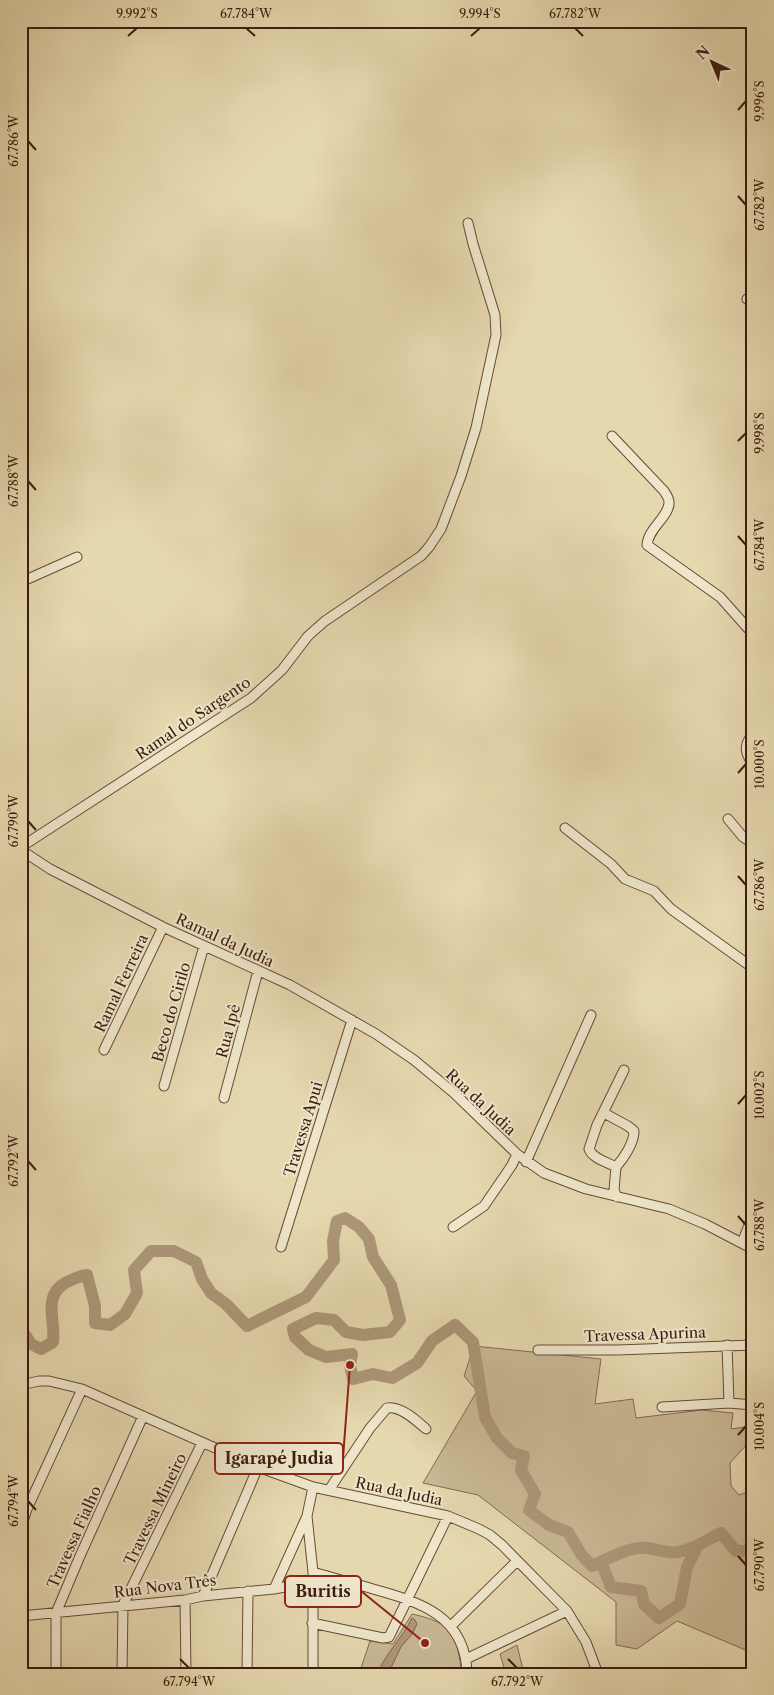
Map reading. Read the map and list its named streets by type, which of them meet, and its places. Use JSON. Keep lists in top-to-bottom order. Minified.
{"streets":{"street":["Ramal do Sargento","Ramal da Judia","Ramal Ferreira","Beco do Cirilo","Rua Ipê","Rua da Judia","Travessa Apui","Travessa Apurina","Travessa Mineiro","Travessa Fialho","Rua Nova Três"]},"crossings":[["Ramal do Sargento","Ramal da Judia"],["Ramal da Judia","Ramal Ferreira"],["Ramal da Judia","Beco do Cirilo"],["Ramal da Judia","Rua Ipê"],["Ramal da Judia","Rua da Judia"],["Ramal da Judia","Travessa Apui"],["Rua da Judia","Travessa Mineiro"],["Rua da Judia","Travessa Fialho"],["Travessa Mineiro","Rua Nova Três"],["Travessa Fialho","Rua Nova Três"]],"places":["Igarapé Judia","Buritis"],"north":"top left","coordinates":["9.992°S","67.784°W","9.994°S","67.782°W","9.996°S","67.786°W","9.998°S","67.788°W","10.000°S","67.790°W","10.002°S","67.792°W","10.004°S","67.794°W"]}
